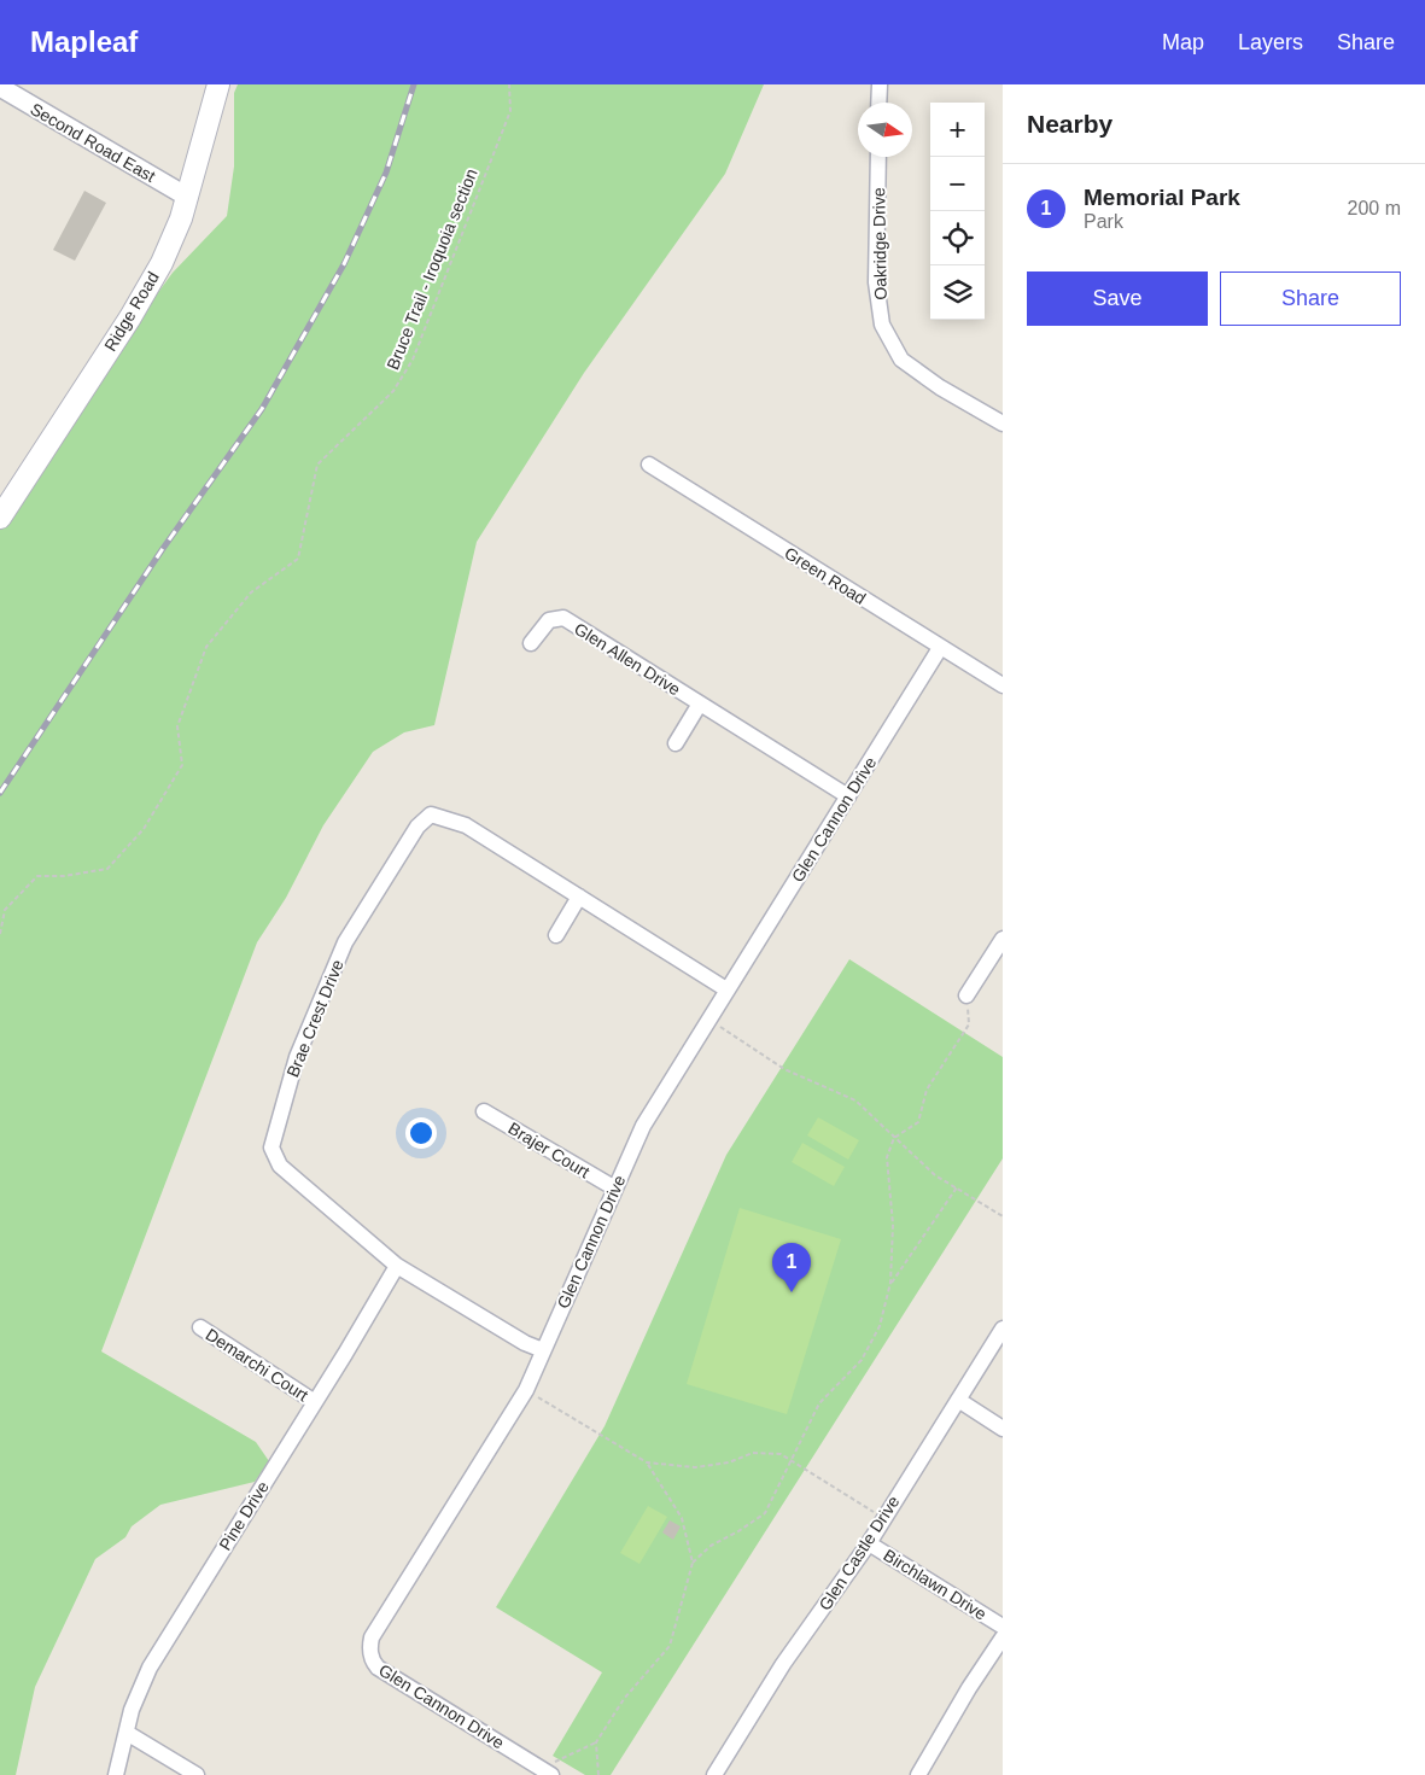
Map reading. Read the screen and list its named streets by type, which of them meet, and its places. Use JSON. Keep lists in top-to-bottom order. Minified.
{"streets":{"main road":["Ridge Road"],"street":["Second Road East","Oakridge Drive","Green Road","Glen Allen Drive","Glen Cannon Drive","Brae Crest Drive","Brajer Court","Demarchi Court","Pine Drive","Glen Castle Drive","Birchlawn Drive"],"path":["Bruce Trail - Iroquoia section"]},"crossings":[["Second Road East","Ridge Road"],["Green Road","Glen Cannon Drive"],["Glen Allen Drive","Glen Cannon Drive"],["Glen Cannon Drive","Brae Crest Drive"],["Glen Cannon Drive","Brajer Court"],["Brae Crest Drive","Pine Drive"],["Demarchi Court","Pine Drive"],["Glen Castle Drive","Birchlawn Drive"]],"north":"right","page":{"header":"Mapleaf","nav":["Map","Layers","Share"],"heading":"Nearby","map_buttons":["+","−"],"list":[{"mark":"1","name":"Memorial Park","note":"Park","value":"200 m"}],"buttons":["Save","Share"],"pins":"1"}}
